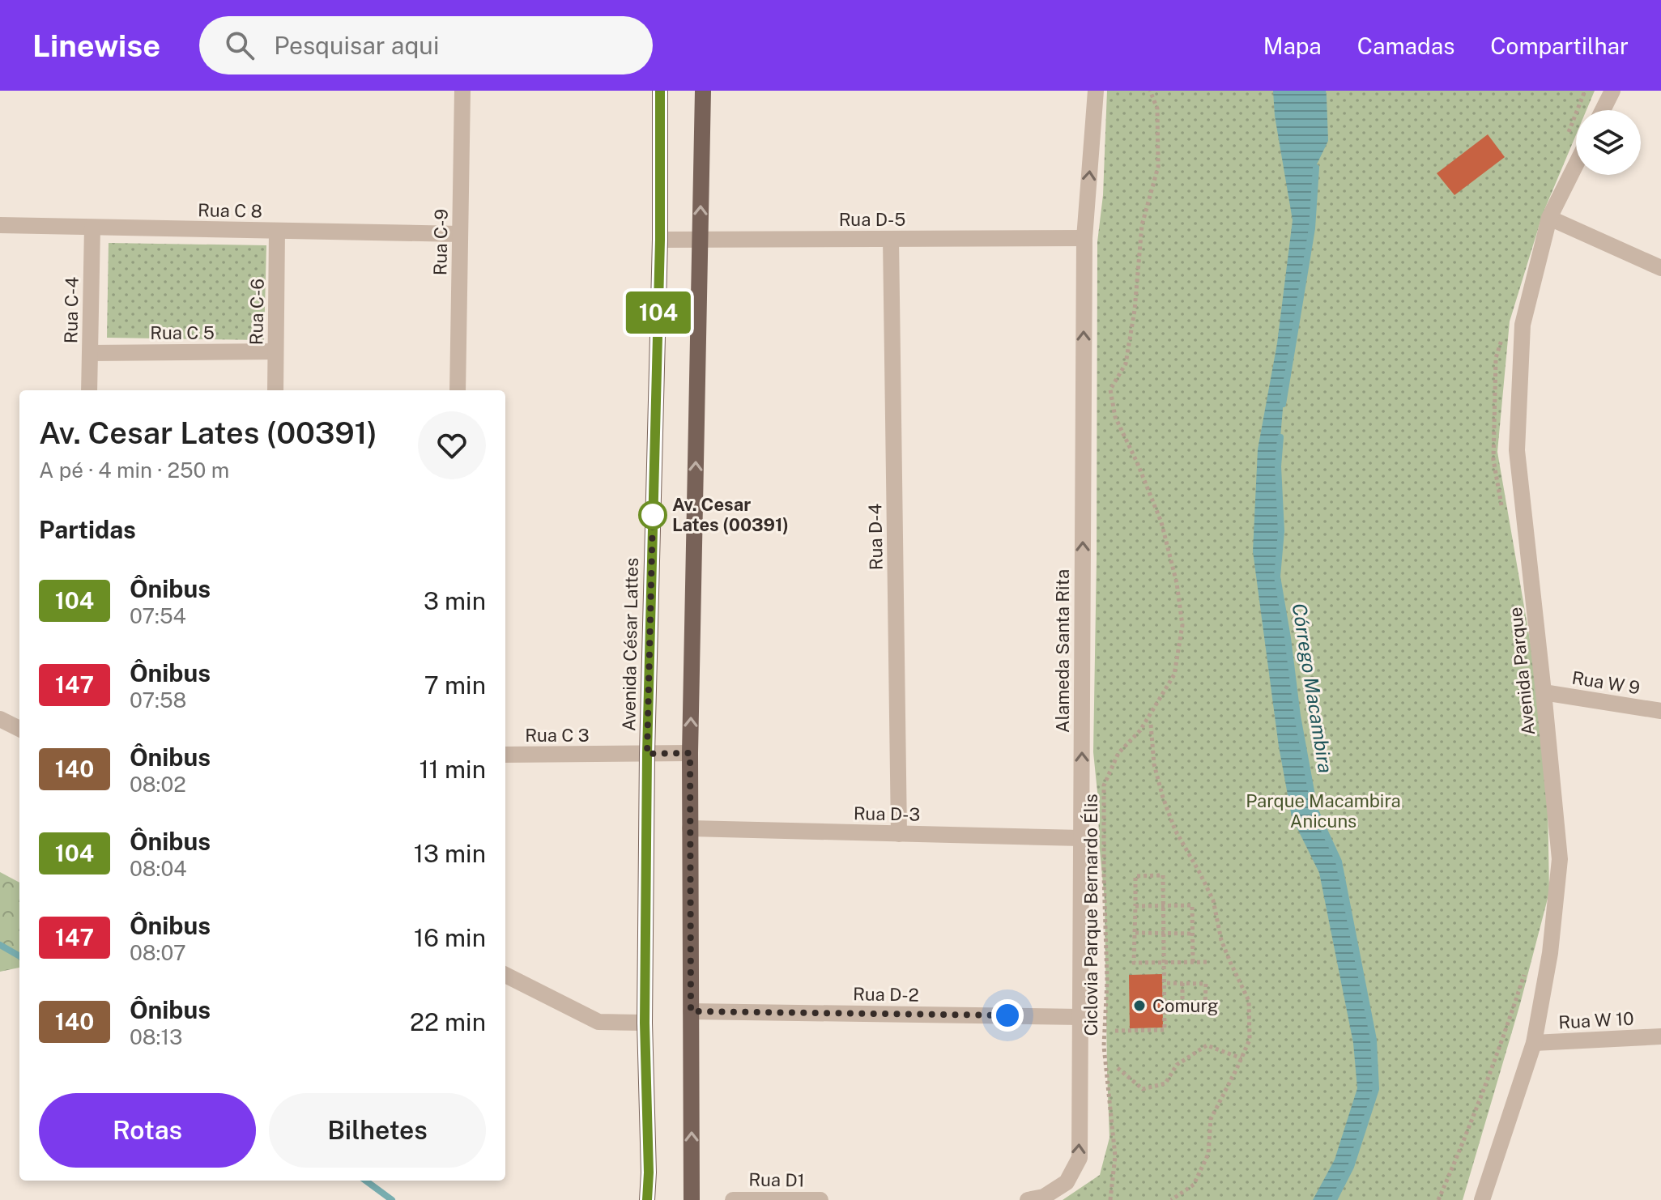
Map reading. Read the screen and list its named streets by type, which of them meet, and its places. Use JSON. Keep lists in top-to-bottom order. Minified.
{"streets":{"main road":["Avenida César Lattes"],"street":["Rua C 8","Rua D-5","Rua C-9","Rua C-4","Rua C-6","Rua C 5","Rua D-4","Alameda Santa Rita","Avenida Parque","Rua W 9","Rua C 3","Rua D-3","Rua D-2","Rua W 10","Rua D1"],"path":["Ciclovia Parque Bernardo Élis"]},"crossings":[["Rua C 8","Rua C-9"],["Rua C 8","Rua C-4"],["Rua C 8","Rua C-6"],["Rua D-5","Rua D-4"],["Rua D-5","Avenida César Lattes"],["Rua D-5","Alameda Santa Rita"],["Rua C-4","Rua C 5"],["Rua C-6","Rua C 5"],["Rua D-4","Rua D-3"],["Avenida César Lattes","Rua C 3"],["Alameda Santa Rita","Rua D-3"],["Alameda Santa Rita","Rua D-2"],["Avenida Parque","Rua W 9"],["Avenida Parque","Rua W 10"]],"one_way":["Alameda Santa Rita"],"water":["Córrego Macambira"],"parks":["Parque Macambira Anicuns"],"places":["Av. Cesar Lates (00391)","Comurg"],"lines":["bus line 104"],"page":{"header":"Linewise","search":"Pesquisar aqui","nav":["Mapa","Camadas","Compartilhar"],"on_map":"104","heading":[["Av. Cesar Lates (00391)","A pé · 4 min · 250 m"],"Partidas"],"list":[{"mark":"104","name":"Ônibus","note":"07:54","value":"3 min"},{"mark":"147","name":"Ônibus","note":"07:58","value":"7 min"},{"mark":"140","name":"Ônibus","note":"08:02","value":"11 min"},{"mark":"104","name":"Ônibus","note":"08:04","value":"13 min"},{"mark":"147","name":"Ônibus","note":"08:07","value":"16 min"},{"mark":"140","name":"Ônibus","note":"08:13","value":"22 min"}],"buttons":["Rotas","Bilhetes"]}}
